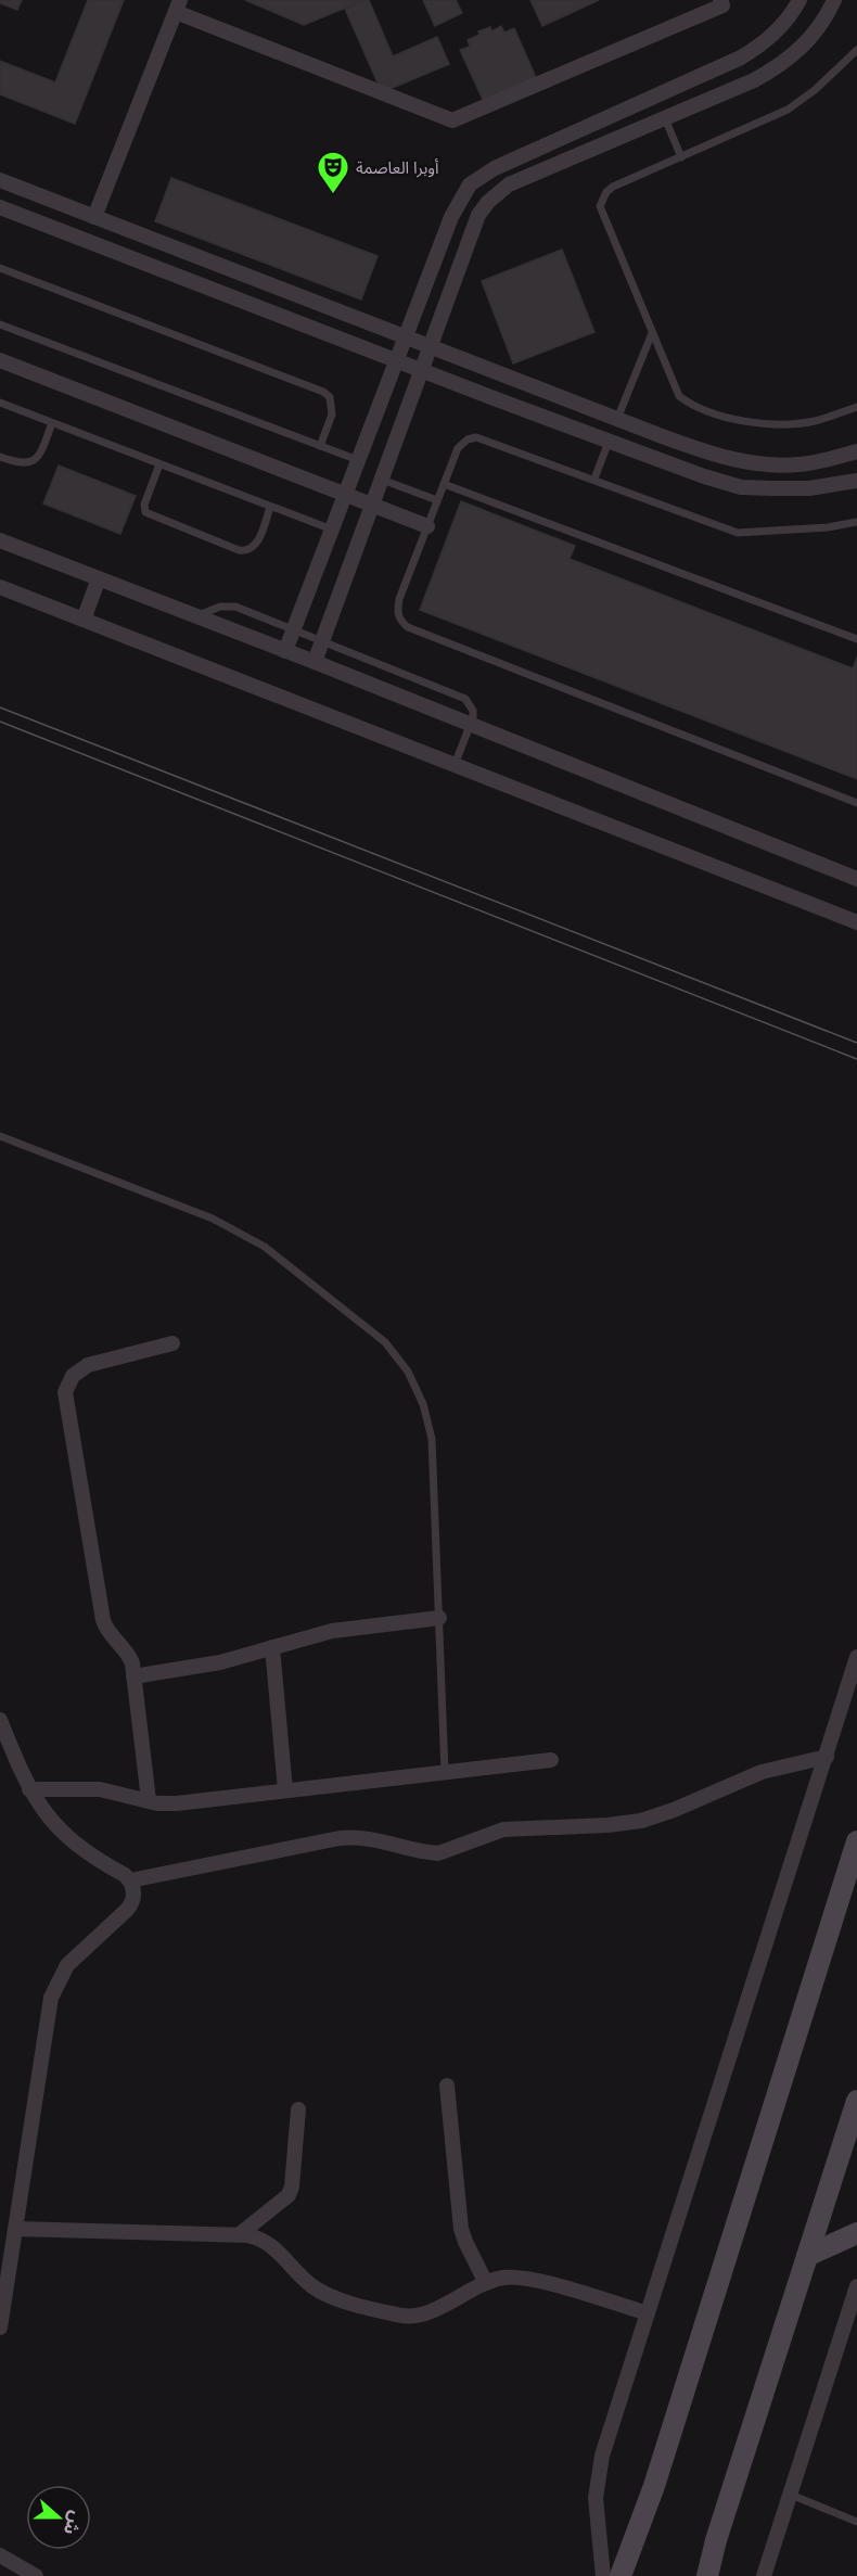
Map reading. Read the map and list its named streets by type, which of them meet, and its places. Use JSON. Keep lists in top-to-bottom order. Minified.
{"places":{"theatre":["أوبرا العاصمة"]},"north":"right"}
